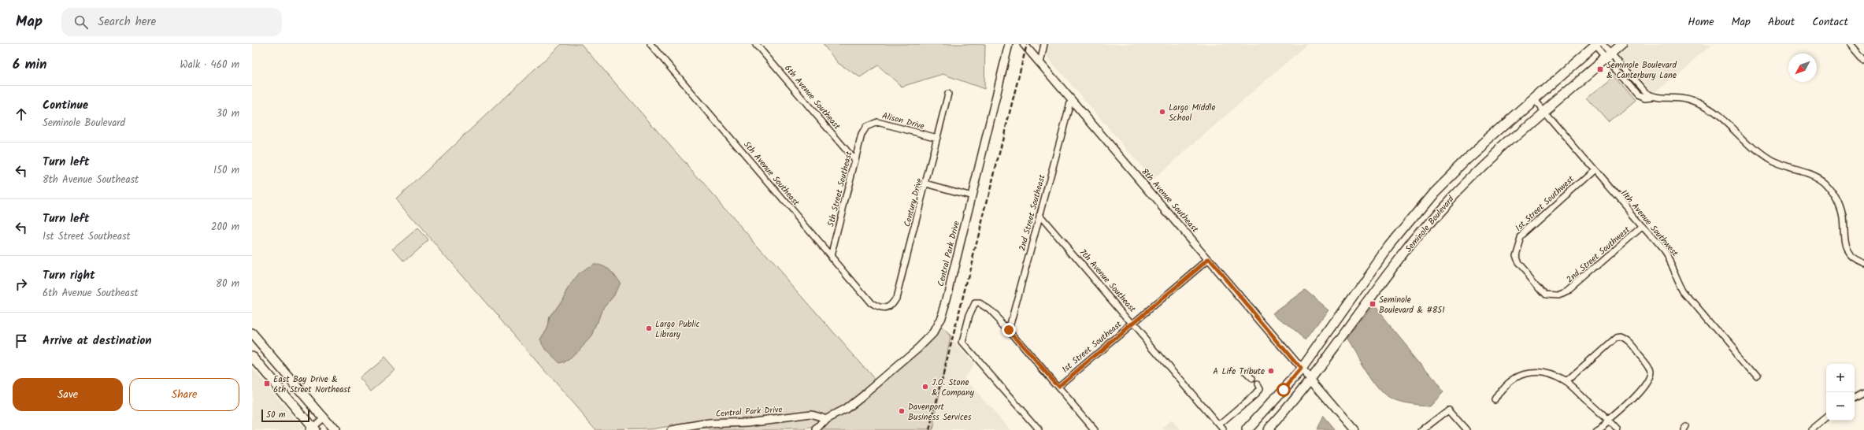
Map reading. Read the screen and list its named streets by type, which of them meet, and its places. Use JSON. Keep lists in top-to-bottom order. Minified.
{"streets":{"main road":["Seminole Boulevard"],"street":["6th Avenue Southeast","Alison Drive","5th Avenue Southeast","5th Street Southeast","8th Avenue Southeast","Century Drive","1st Street Southwest","2nd Street Southeast","11th Avenue Southwest","Central Park Drive","2nd Street Southwest","7th Avenue Southeast","1st Street Southeast"]},"crossings":[["6th Avenue Southeast","5th Street Southeast"],["Alison Drive","5th Street Southeast"],["Alison Drive","Century Drive"],["5th Avenue Southeast","5th Street Southeast"],["5th Avenue Southeast","Century Drive"],["8th Avenue Southeast","2nd Street Southeast"],["8th Avenue Southeast","Seminole Boulevard"],["8th Avenue Southeast","1st Street Southeast"],["1st Street Southwest","11th Avenue Southwest"],["1st Street Southwest","2nd Street Southwest"],["2nd Street Southeast","7th Avenue Southeast"],["11th Avenue Southwest","Seminole Boulevard"],["11th Avenue Southwest","2nd Street Southwest"],["7th Avenue Southeast","1st Street Southeast"]],"places":{"transit":["Seminole Boulevard & Canterbury Lane","Seminole Boulevard & #851","East Bay Drive & 6th Street Northeast"],"other":["Largo Middle School","Largo Public Library","A Life Tribute","J.O. Stone & Company","Davenport Business Services"]},"scale_bar":"50 m","north":"bottom left","page":{"header":"Map","search":"Search here","nav":["Home","Map","About","Contact"],"heading":["6 min","Walk · 460 m"],"list":[["Continue","Seminole Boulevard","30 m"],["Turn left","8th Avenue Southeast","150 m"],["Turn left","1st Street Southeast","200 m"],["Turn right","6th Avenue Southeast","80 m"],"Arrive at destination"],"map_buttons":["+","−"],"buttons":["Save","Share"],"scale":"50 m"}}
